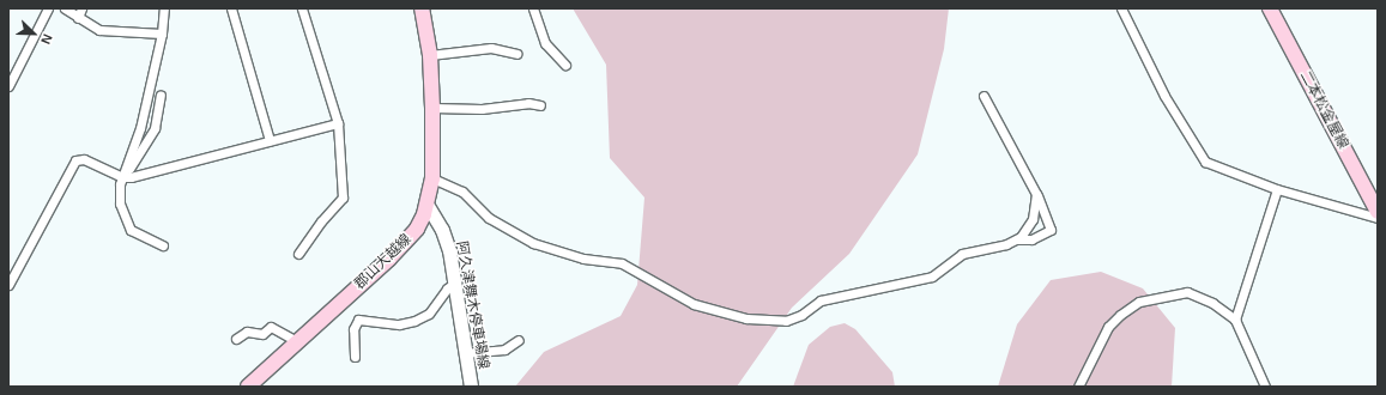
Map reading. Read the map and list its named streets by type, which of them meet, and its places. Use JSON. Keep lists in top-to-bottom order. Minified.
{"streets":{"main road":["二本松金屋線","郡山大越線","阿久津舞木停車場線"]},"crossings":[["郡山大越線","阿久津舞木停車場線"]],"north":"bottom right"}
